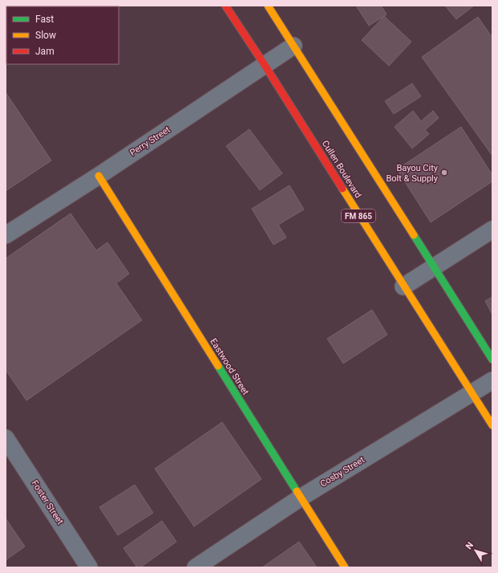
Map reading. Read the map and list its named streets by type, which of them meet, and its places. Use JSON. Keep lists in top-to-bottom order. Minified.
{"streets":{"main road":["Cullen Boulevard","FM 865","Eastwood Street"],"street":["Perry Street","Cosby Street","Foster Street"]},"crossings":[["Perry Street","Cullen Boulevard"],["Perry Street","Eastwood Street"],["Cullen Boulevard","Cosby Street"],["Eastwood Street","Cosby Street"]],"places":["Bayou City Bolt & Supply"],"legend":["Fast","Slow","Jam"],"north":"top left"}
